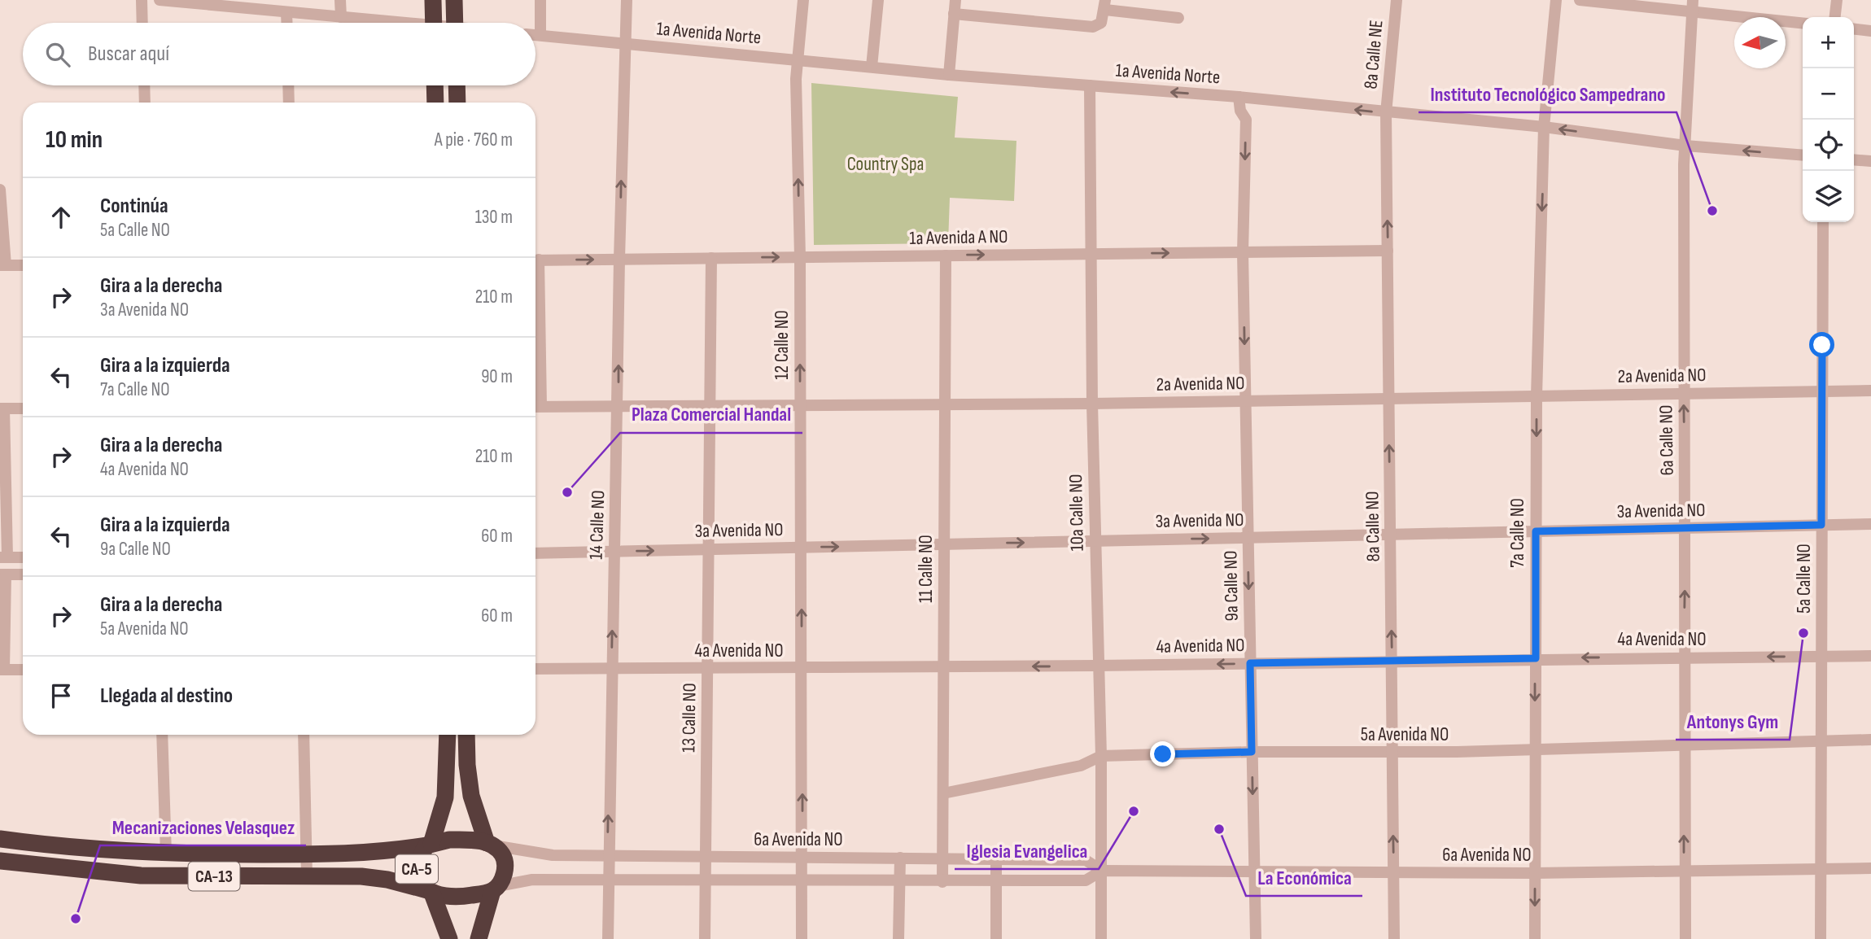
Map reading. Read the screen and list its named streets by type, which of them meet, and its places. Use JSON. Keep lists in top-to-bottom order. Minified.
{"streets":{"highway":["CA-5","CA-13"],"street":["1a Avenida Norte","8a Calle NE","1a Avenida A NO","12 Calle NO","2a Avenida NO","6a Calle NO","3a Avenida NO","10a Calle NO","14 Calle NO","8a Calle NO","7a Calle NO","11 Calle NO","5a Calle NO","9a Calle NO","4a Avenida NO","13 Calle NO","5a Avenida NO","6a Avenida NO"]},"crossings":[["1a Avenida Norte","8a Calle NE"],["1a Avenida Norte","12 Calle NO"],["1a Avenida Norte","6a Calle NO"],["1a Avenida Norte","10a Calle NO"],["1a Avenida Norte","14 Calle NO"],["1a Avenida Norte","8a Calle NO"],["1a Avenida Norte","7a Calle NO"],["1a Avenida Norte","9a Calle NO"],["8a Calle NE","8a Calle NO"],["1a Avenida A NO","12 Calle NO"],["1a Avenida A NO","10a Calle NO"],["1a Avenida A NO","14 Calle NO"],["1a Avenida A NO","8a Calle NO"],["1a Avenida A NO","11 Calle NO"],["1a Avenida A NO","9a Calle NO"],["1a Avenida A NO","13 Calle NO"],["12 Calle NO","2a Avenida NO"],["12 Calle NO","3a Avenida NO"],["12 Calle NO","4a Avenida NO"],["12 Calle NO","6a Avenida NO"],["2a Avenida NO","6a Calle NO"],["2a Avenida NO","10a Calle NO"],["2a Avenida NO","14 Calle NO"],["2a Avenida NO","8a Calle NO"],["2a Avenida NO","7a Calle NO"],["2a Avenida NO","11 Calle NO"],["2a Avenida NO","5a Calle NO"],["2a Avenida NO","9a Calle NO"],["2a Avenida NO","13 Calle NO"],["6a Calle NO","3a Avenida NO"],["6a Calle NO","4a Avenida NO"],["6a Calle NO","5a Avenida NO"],["6a Calle NO","6a Avenida NO"],["3a Avenida NO","10a Calle NO"],["3a Avenida NO","14 Calle NO"],["3a Avenida NO","8a Calle NO"],["3a Avenida NO","7a Calle NO"],["3a Avenida NO","11 Calle NO"],["3a Avenida NO","5a Calle NO"],["3a Avenida NO","9a Calle NO"],["3a Avenida NO","13 Calle NO"],["10a Calle NO","4a Avenida NO"],["10a Calle NO","5a Avenida NO"],["10a Calle NO","6a Avenida NO"],["14 Calle NO","4a Avenida NO"],["14 Calle NO","6a Avenida NO"],["8a Calle NO","4a Avenida NO"],["8a Calle NO","5a Avenida NO"],["8a Calle NO","6a Avenida NO"],["7a Calle NO","4a Avenida NO"],["7a Calle NO","5a Avenida NO"],["7a Calle NO","6a Avenida NO"],["11 Calle NO","4a Avenida NO"],["11 Calle NO","5a Avenida NO"],["11 Calle NO","6a Avenida NO"],["5a Calle NO","4a Avenida NO"],["5a Calle NO","5a Avenida NO"],["5a Calle NO","6a Avenida NO"],["9a Calle NO","4a Avenida NO"],["9a Calle NO","5a Avenida NO"],["9a Calle NO","6a Avenida NO"],["4a Avenida NO","13 Calle NO"],["13 Calle NO","6a Avenida NO"],["6a Avenida NO","CA-5"],["6a Avenida NO","CA-13"],["CA-5","CA-13"]],"one_way":["1a Avenida Norte","1a Avenida A NO","12 Calle NO","6a Calle NO","3a Avenida NO","14 Calle NO","8a Calle NO","7a Calle NO","9a Calle NO","4a Avenida NO"],"parks":["Country Spa"],"places":["Instituto Tecnológico Sampedrano","Plaza Comercial Handal","Antonys Gym","Iglesia Evangelica","La Económica","Mecanizaciones Velasquez"],"north":"left","page":{"map_buttons":["+","−"],"search":"Buscar aquí","heading":["10 min","A pie · 760 m"],"list":[["Continúa","5a Calle NO","130 m"],["Gira a la derecha","3a Avenida NO","210 m"],["Gira a la izquierda","7a Calle NO","90 m"],["Gira a la derecha","4a Avenida NO","210 m"],["Gira a la izquierda","9a Calle NO","60 m"],["Gira a la derecha","5a Avenida NO","60 m"],"Llegada al destino"]}}
